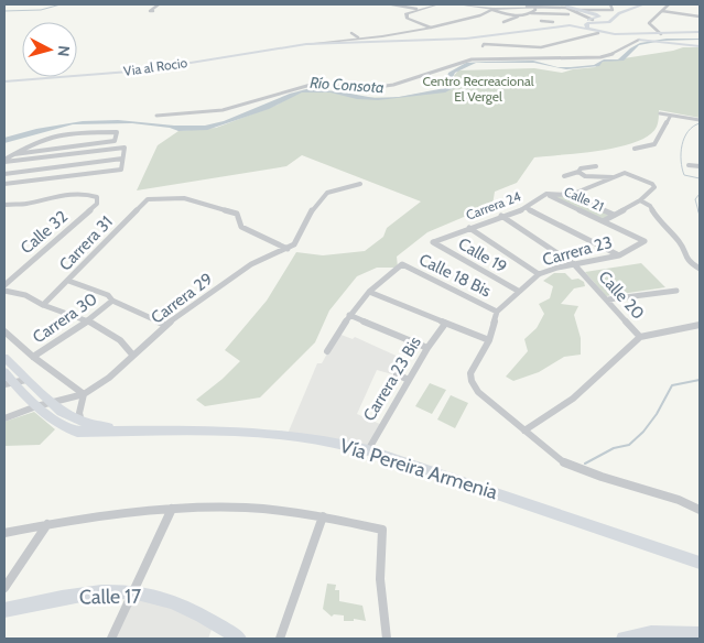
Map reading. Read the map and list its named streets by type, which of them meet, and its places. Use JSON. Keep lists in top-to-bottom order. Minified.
{"streets":{"main road":["Via al Rocio","Vía Pereira Armenia","Calle 17"],"street":["Calle 21","Carrera 24","Calle 32","Carrera 31","Carrera 23","Calle 19","Calle 18 Bis","Calle 20","Carrera 29","Carrera 30","Carrera 23 Bis"]},"crossings":[["Calle 21","Carrera 24"],["Calle 21","Carrera 23"],["Carrera 24","Calle 19"],["Carrera 24","Calle 20"],["Carrera 31","Carrera 29"],["Carrera 23","Calle 19"],["Carrera 23","Calle 18 Bis"],["Carrera 23","Calle 20"],["Carrera 29","Vía Pereira Armenia"],["Carrera 23 Bis","Vía Pereira Armenia"]],"water":["Río Consota"],"parks":["Centro Recreacional El Vergel"],"north":"right"}
